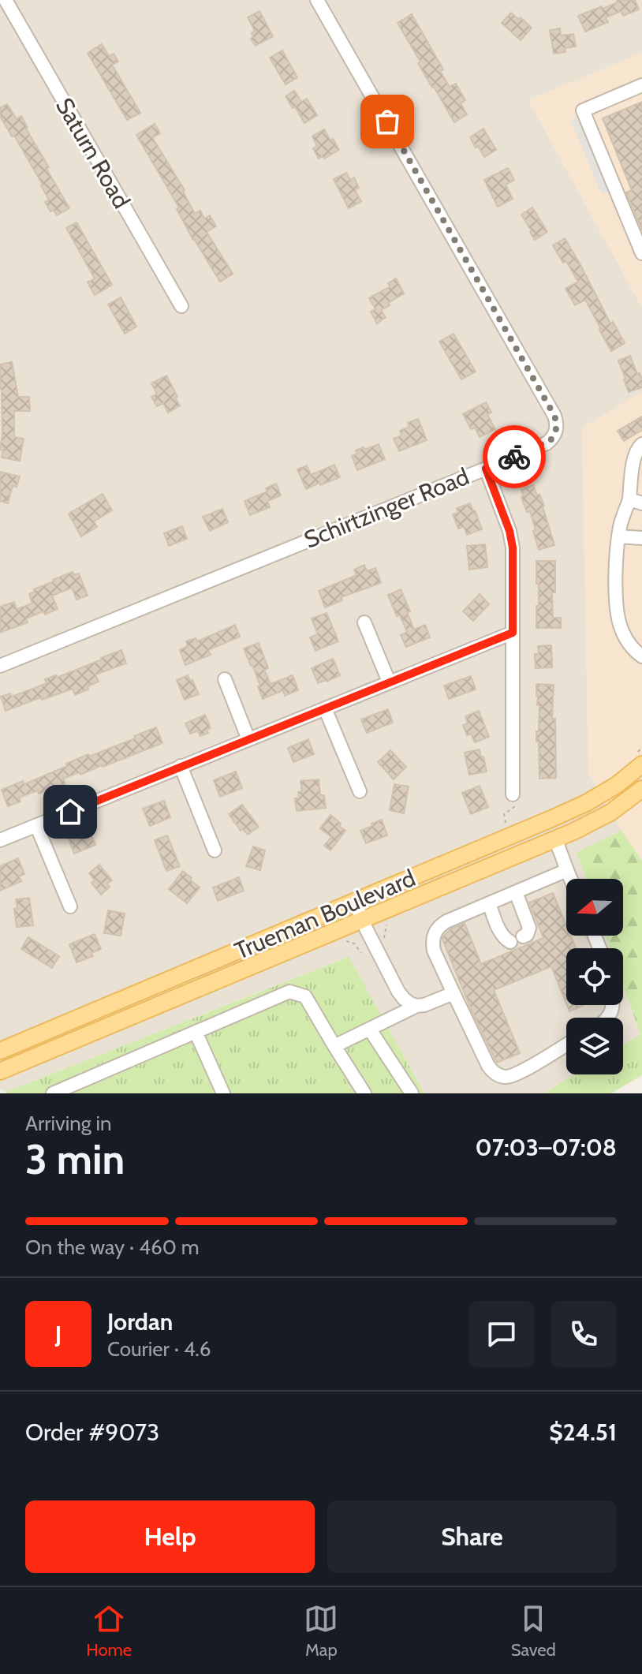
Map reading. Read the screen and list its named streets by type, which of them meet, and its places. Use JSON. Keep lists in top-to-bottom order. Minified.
{"streets":{"main road":["Trueman Boulevard"],"street":["Saturn Road","Schirtzinger Road"]},"north":"left","page":{"heading":["3 min","Arriving in","07:03–07:08"],"panel":["Jordan","Courier · 4.6","Order #9073","$24.51"],"bar":"On the way · 460 m","round":"J","buttons":["Help","Share"],"tabs":["Home","Map","Saved"]}}
